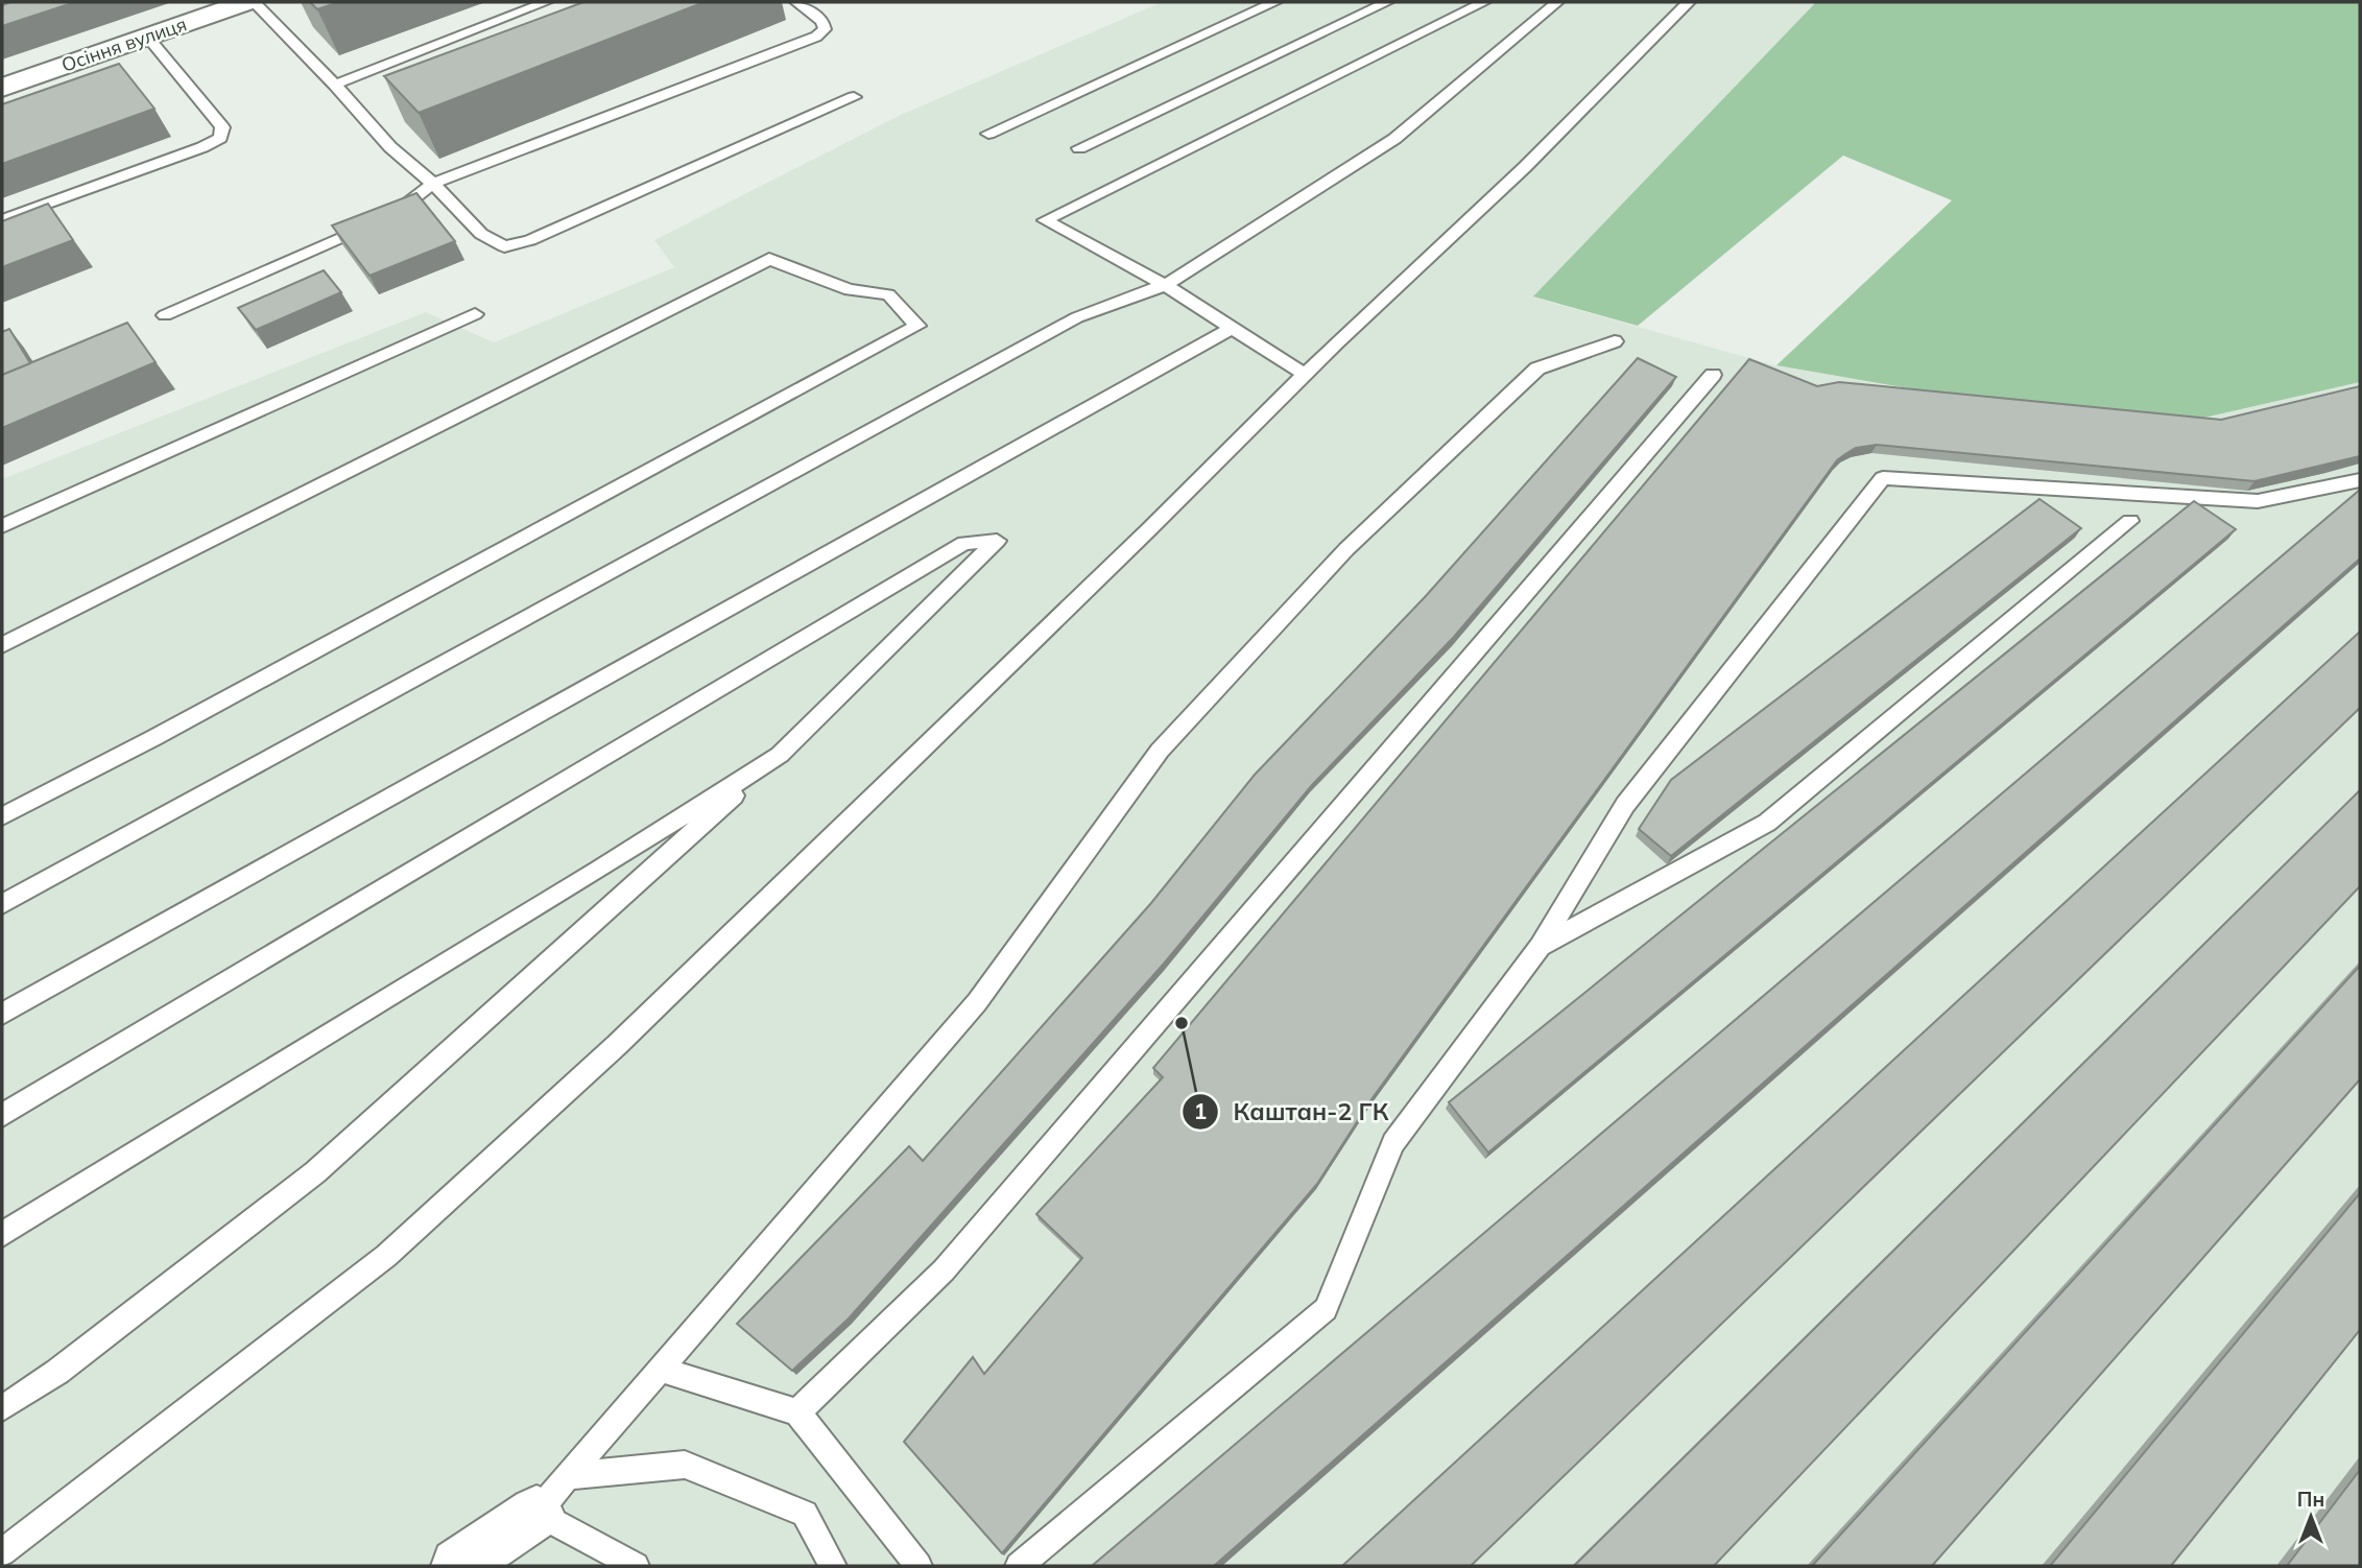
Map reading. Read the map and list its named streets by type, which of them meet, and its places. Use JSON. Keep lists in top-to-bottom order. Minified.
{"streets":{"street":["Осіння вулиця"]},"places":["Каштан-2 ГК"],"north":"top"}
